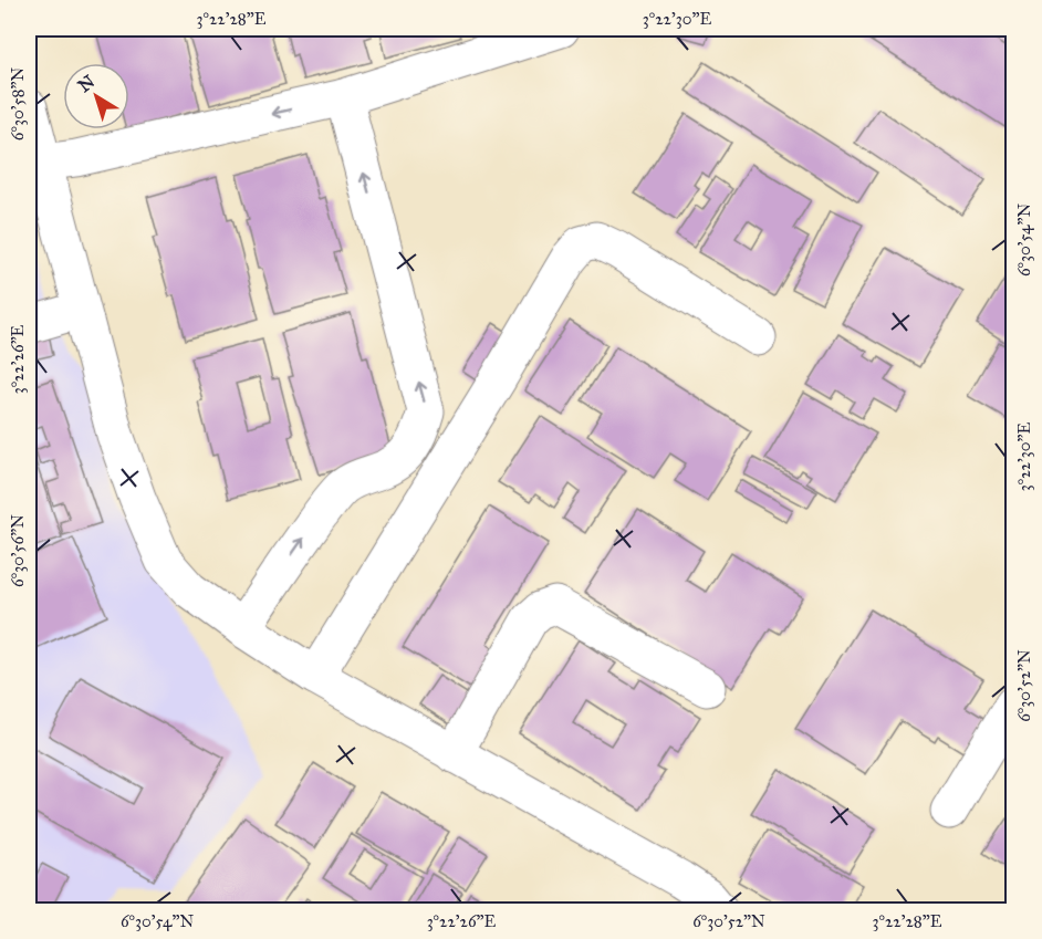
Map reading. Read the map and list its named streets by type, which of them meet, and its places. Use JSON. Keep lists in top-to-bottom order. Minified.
{"north":"top left","coordinates":["3°22'28\"E","3°22'30\"E","6°30'58\"N","6°30'54\"N","3°22'26\"E","6°30'56\"N","6°30'52\"N"]}
